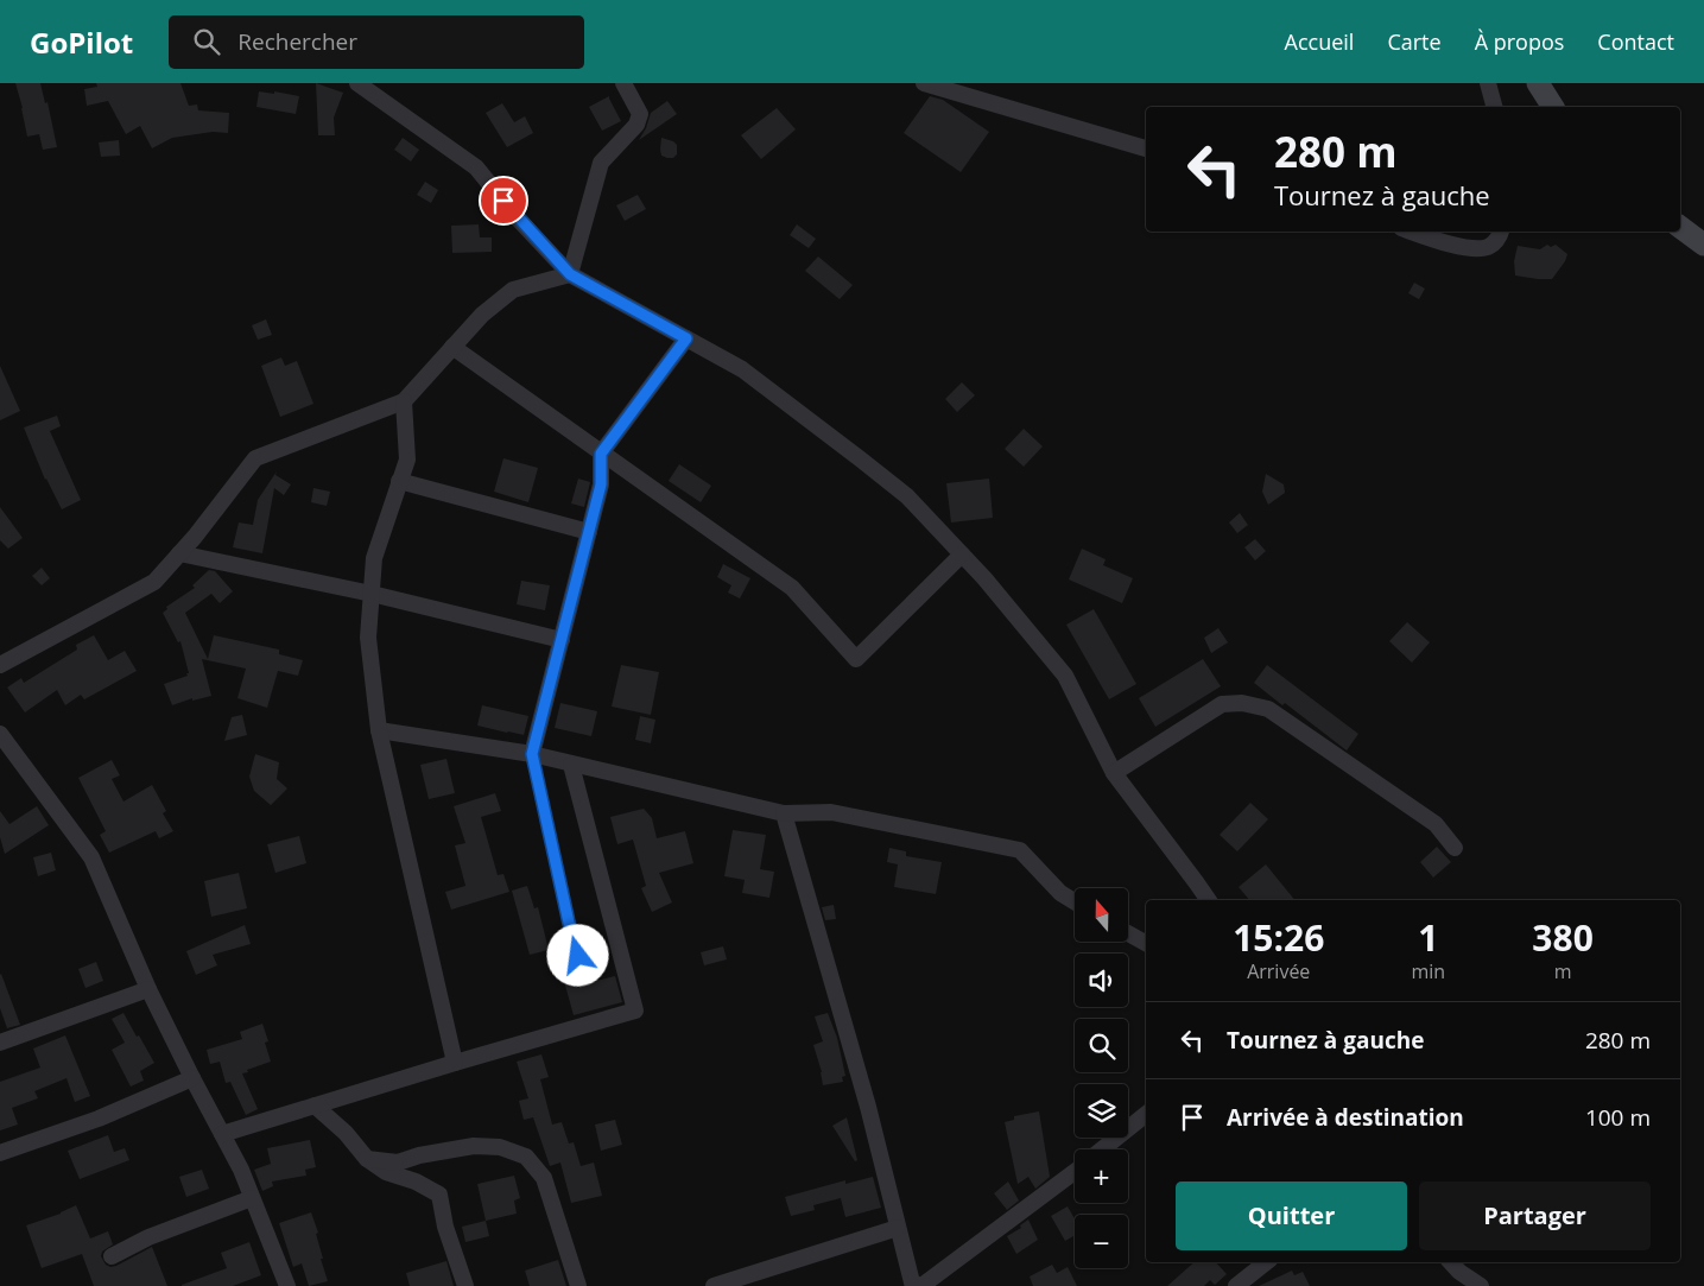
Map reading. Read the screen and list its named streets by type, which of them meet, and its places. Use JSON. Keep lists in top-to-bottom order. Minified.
{"north":"top","page":{"header":"GoPilot","search":"Rechercher","nav":["Accueil","Carte","À propos","Contact"],"turn":["280 m","Tournez à gauche"],"map_buttons":["+","−"],"eta":["15:26","Arrivée","1","min","380","m"],"list":[{"name":"Tournez à gauche","value":"280 m"},{"name":"Arrivée à destination","value":"100 m"}],"buttons":["Quitter","Partager"]}}
